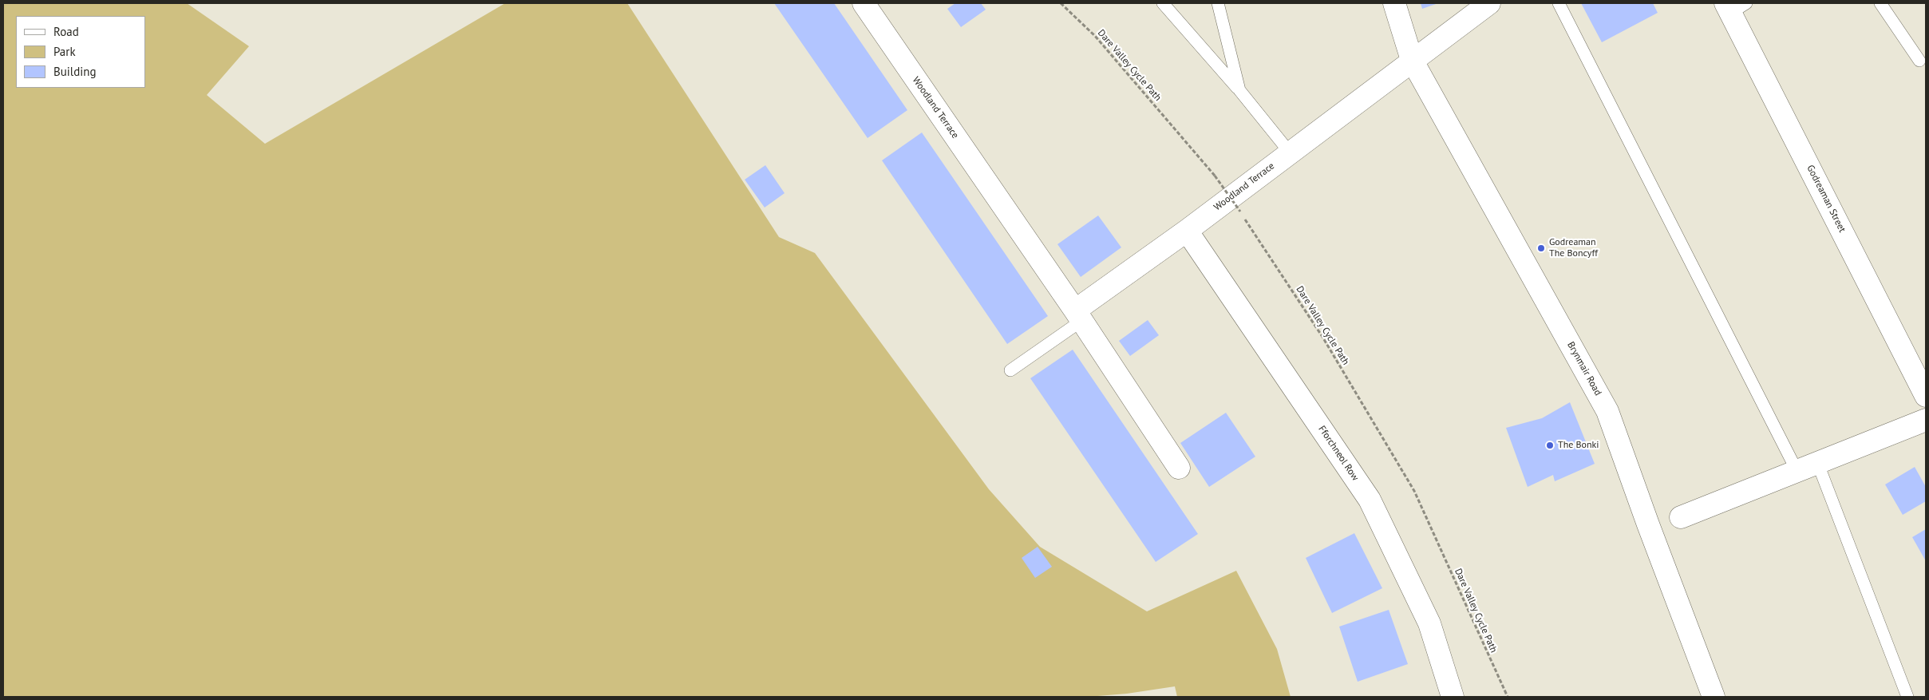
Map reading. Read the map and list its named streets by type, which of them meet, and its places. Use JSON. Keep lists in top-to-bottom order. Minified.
{"streets":{"street":["Woodland Terrace","Godreaman Street","Brynmair Road","Fforchneol Row"],"path":["Dare Valley Cycle Path"]},"crossings":[["Woodland Terrace","Brynmair Road"],["Woodland Terrace","Fforchneol Row"]],"places":["Godreaman The Boncyff","The Bonki"],"legend":["Road","Park","Building"]}
